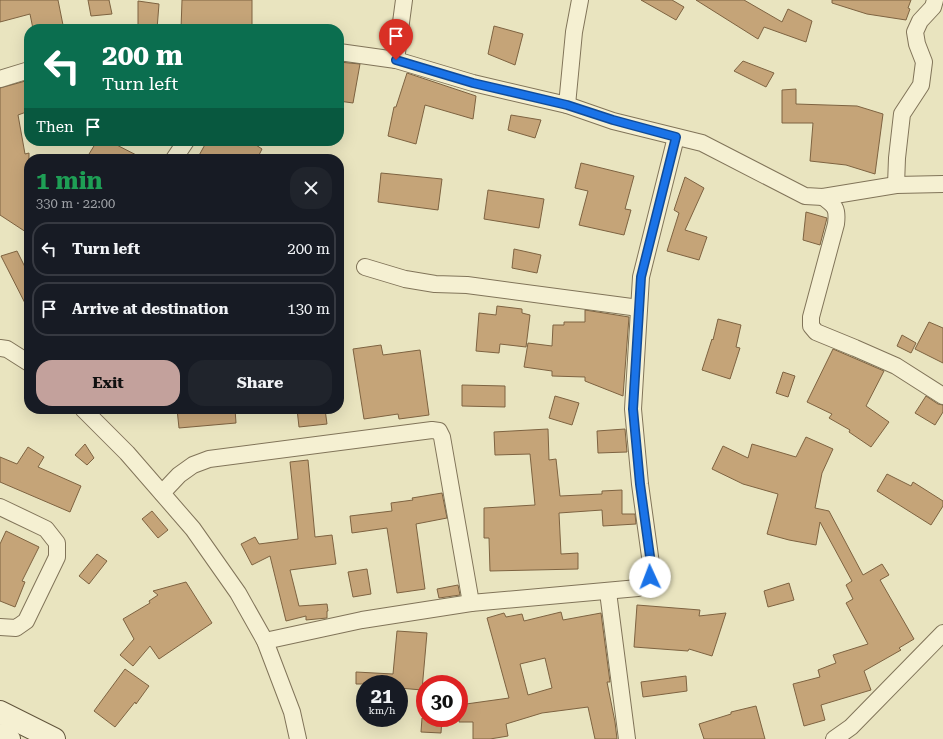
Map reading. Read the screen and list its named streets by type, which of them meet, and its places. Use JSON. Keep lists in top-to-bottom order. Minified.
{"page":{"turn":["200 m","Turn left"],"then":"Then","heading":["1 min","330 m · 22:00"],"list":[{"name":"Turn left","value":"200 m"},{"name":"Arrive at destination","value":"130 m"}],"buttons":["Exit","Share"],"speed":"21 km/h","limit":"30"}}
